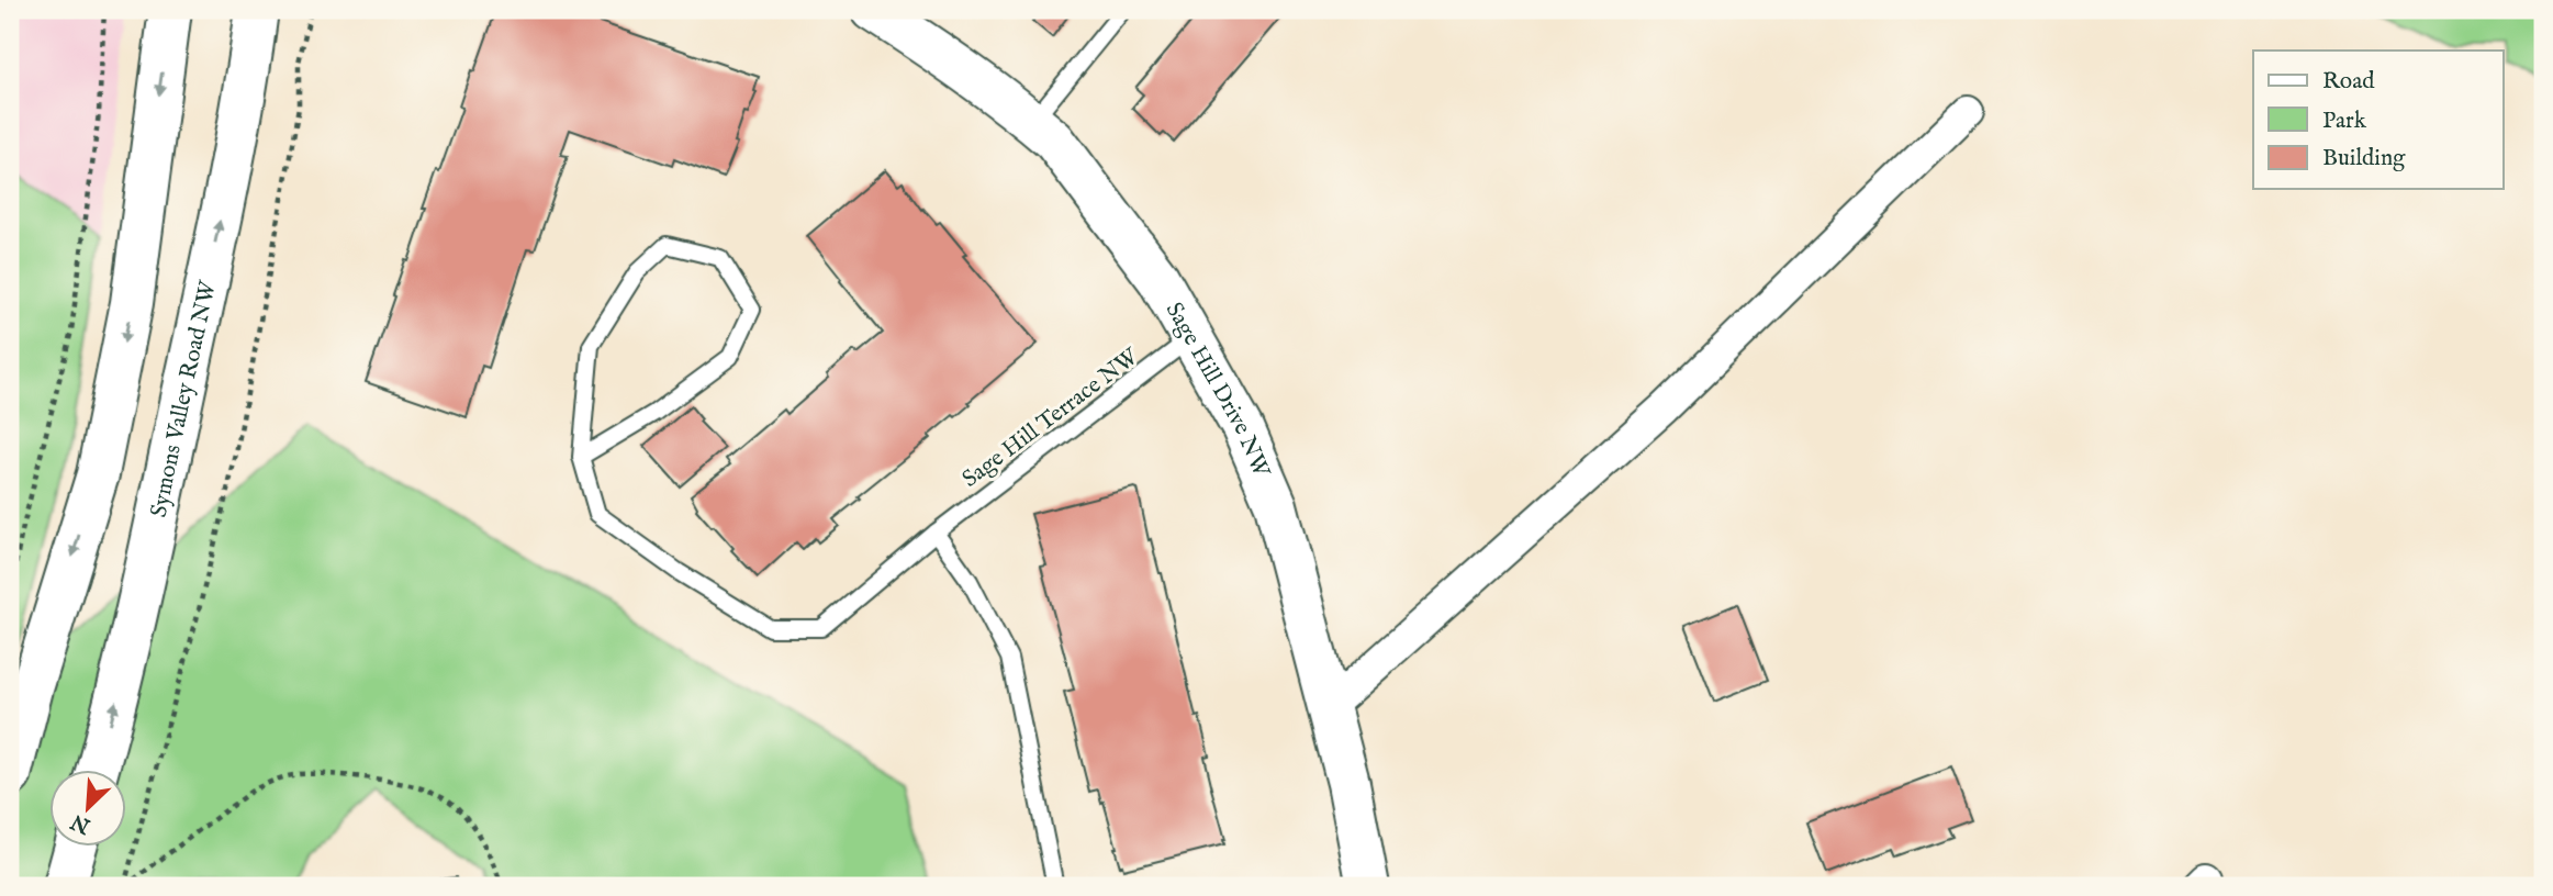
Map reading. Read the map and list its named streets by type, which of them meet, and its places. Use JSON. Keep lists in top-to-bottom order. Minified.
{"streets":{"main road":["Sage Hill Drive NW","Symons Valley Road NW"],"lane":["Sage Hill Terrace NW"]},"crossings":[["Sage Hill Drive NW","Sage Hill Terrace NW"]],"legend":["Road","Park","Building"],"north":"bottom left"}
